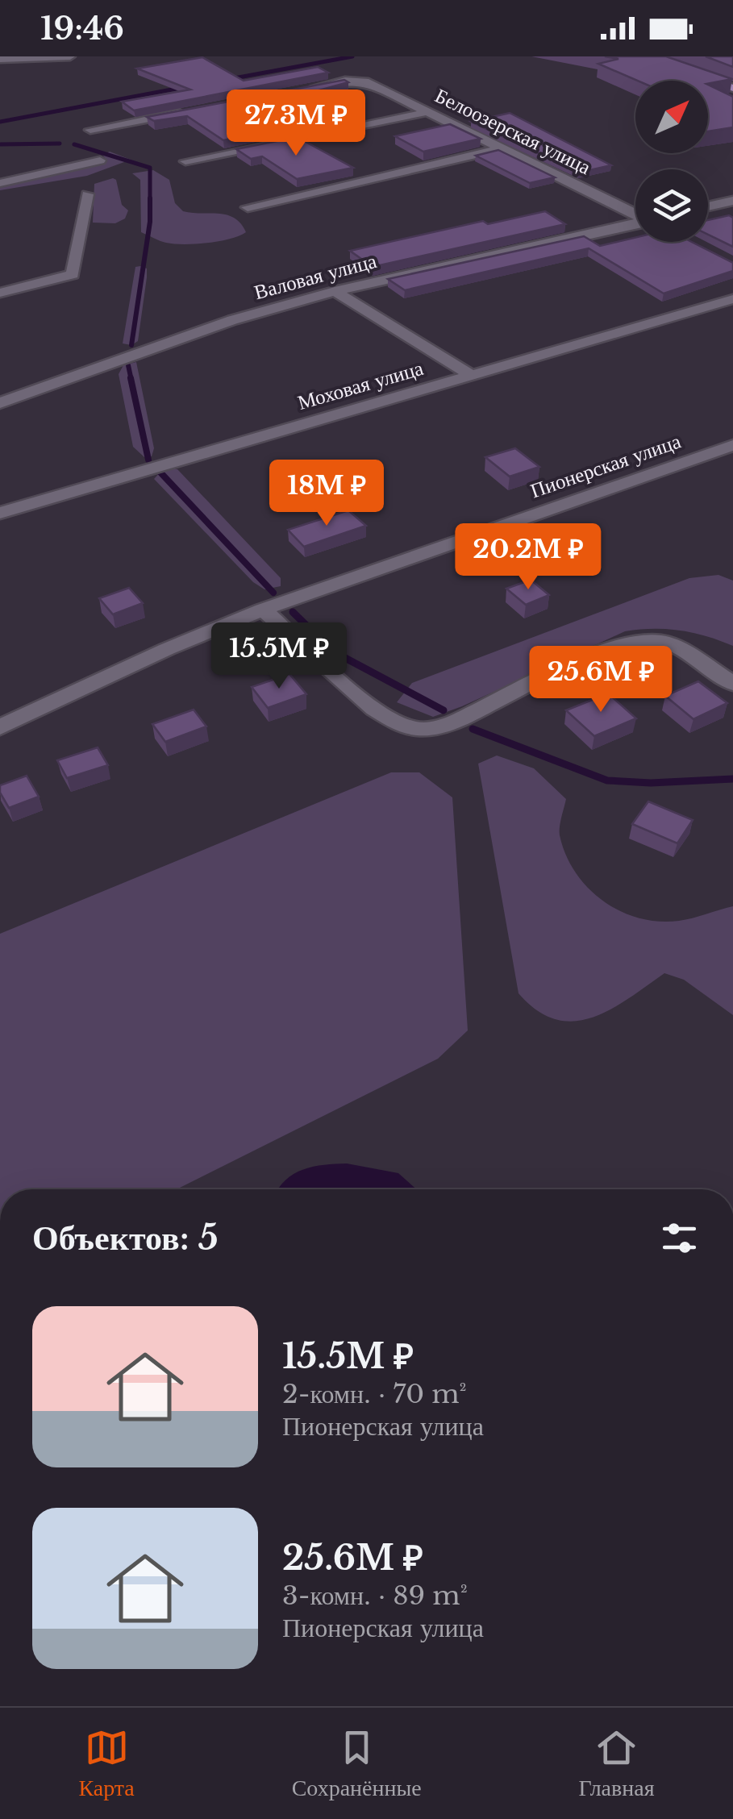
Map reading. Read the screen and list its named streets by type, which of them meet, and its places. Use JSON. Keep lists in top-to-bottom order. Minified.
{"streets":{"street":["Белоозерская улица","Валовая улица","Моховая улица","Пионерская улица"]},"north":"top right","page":{"status":"19:46","price":["27.3M ₽","18M ₽","20.2M ₽","15.5M ₽","25.6M ₽"],"heading":"Объектов: 5","list":[{"name":"15.5M ₽","note":"2-комн. · 70 m² · Пионерская улица"},{"name":"25.6M ₽","note":"3-комн. · 89 m² · Пионерская улица"}],"tabs":["Карта","Сохранённые","Главная"]}}
